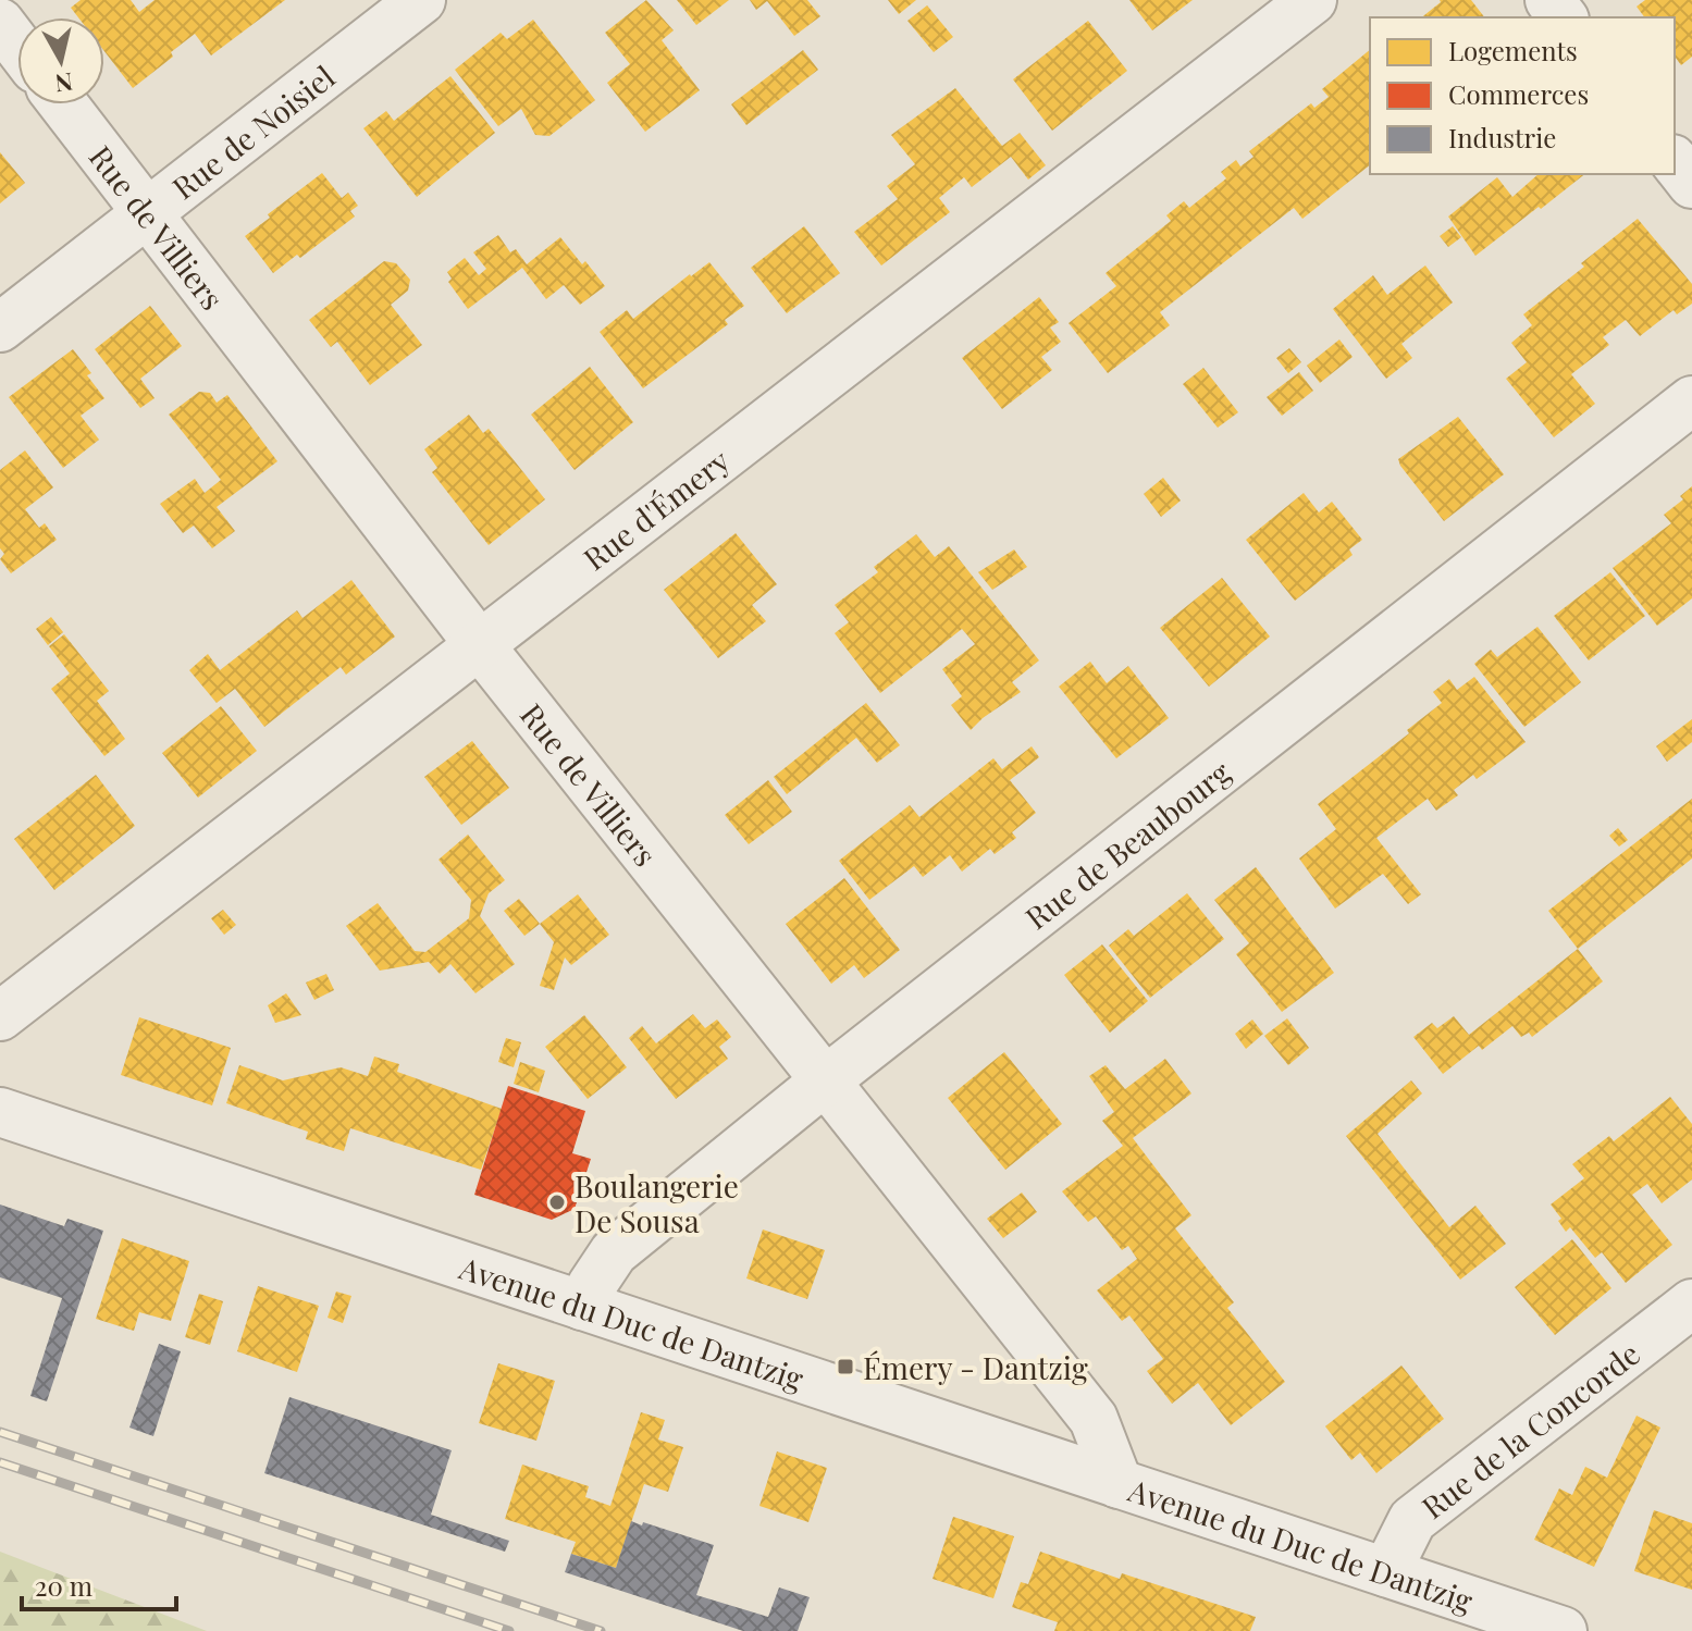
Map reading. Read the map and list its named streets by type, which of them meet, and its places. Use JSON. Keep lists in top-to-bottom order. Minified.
{"streets":{"street":["Rue de Noisiel","Rue de Villiers","Rue d'Émery","Rue de Beaubourg","Avenue du Duc de Dantzig","Rue de la Concorde"]},"crossings":[["Rue de Noisiel","Rue de Villiers"],["Rue de Villiers","Rue d'Émery"],["Rue de Villiers","Rue de Beaubourg"],["Rue de Villiers","Avenue du Duc de Dantzig"],["Rue de Beaubourg","Avenue du Duc de Dantzig"],["Avenue du Duc de Dantzig","Rue de la Concorde"]],"places":{"other":["Boulangerie De Sousa"],"transit":["Émery - Dantzig"]},"legend":["Logements","Commerces","Industrie"],"scale_bar":"20 m","north":"bottom"}
